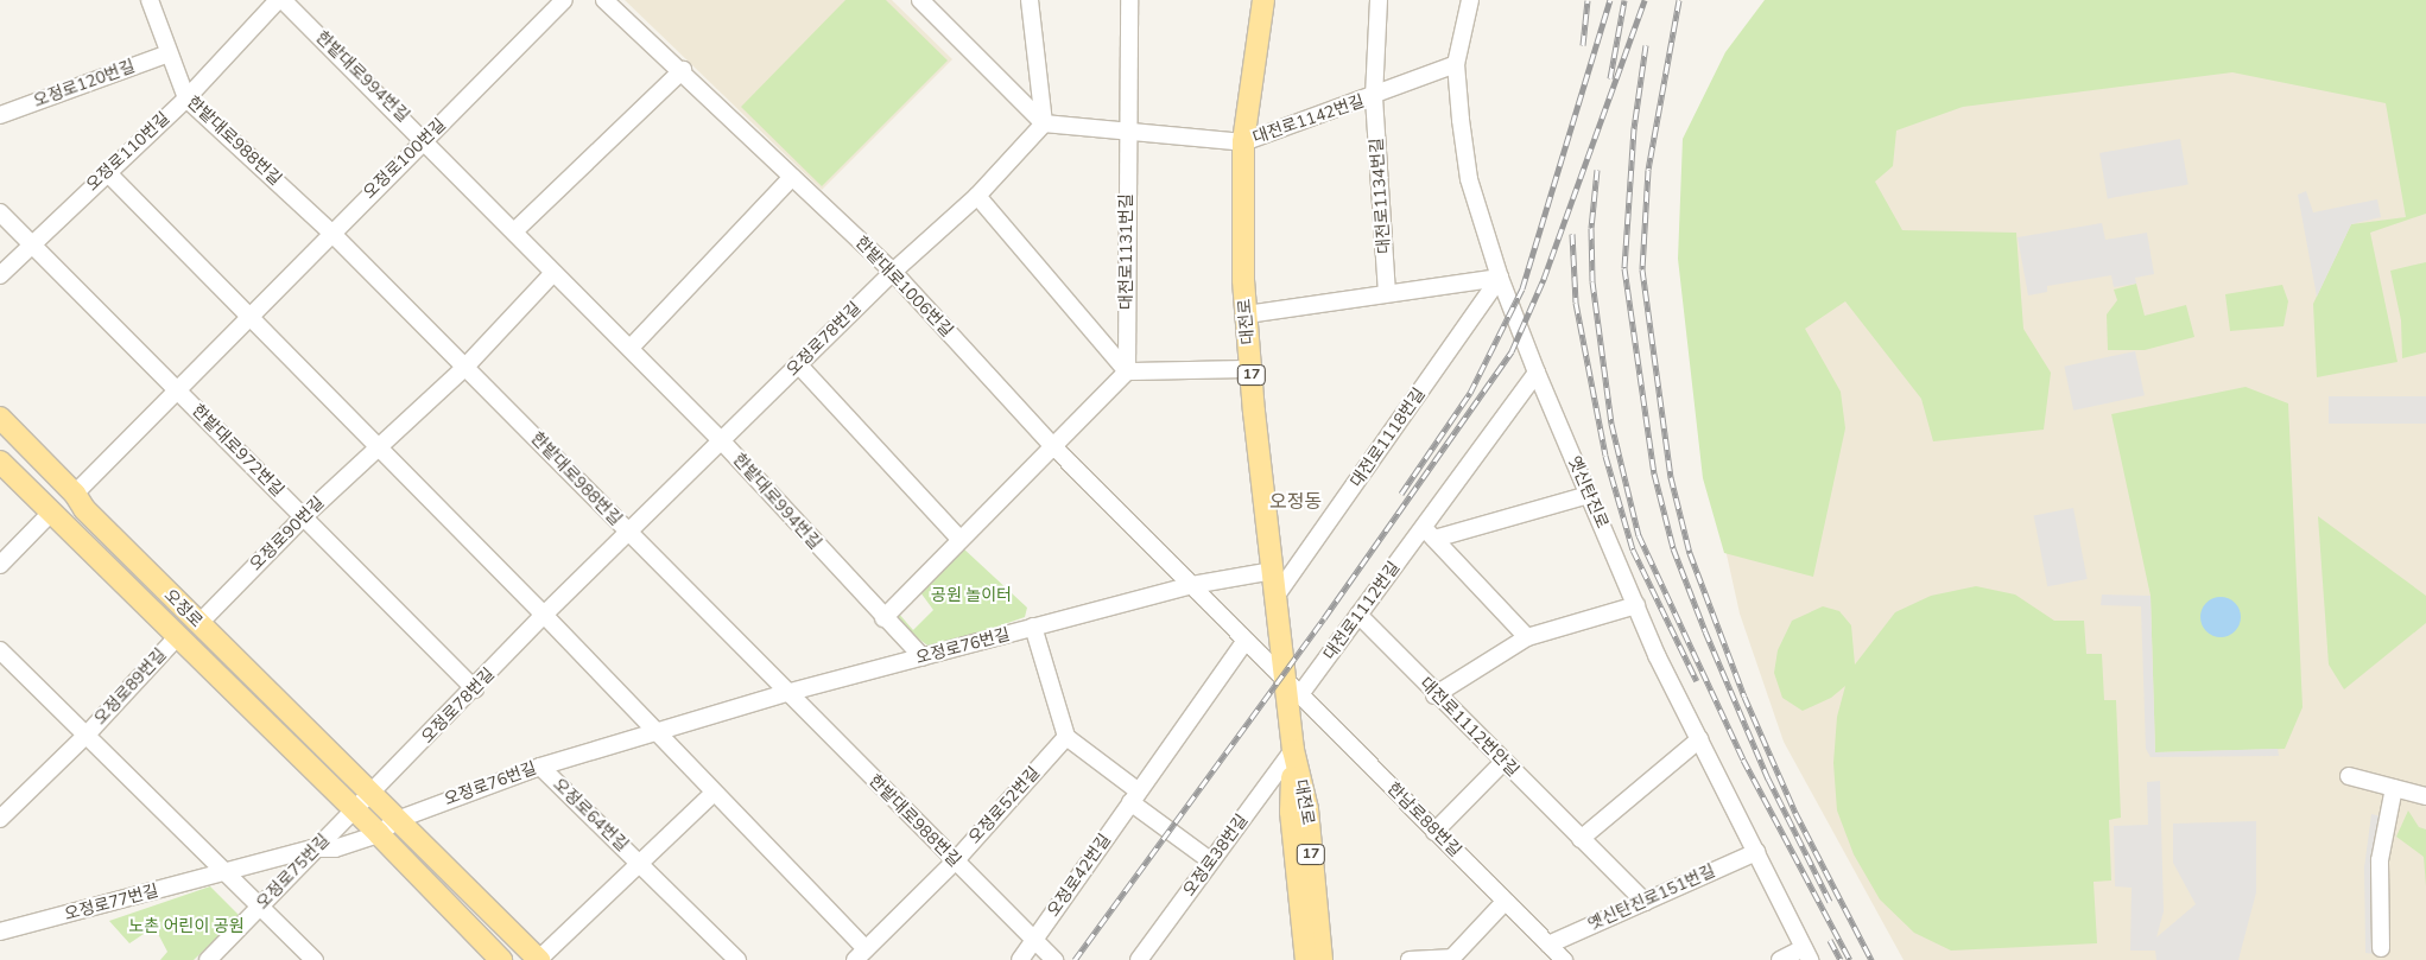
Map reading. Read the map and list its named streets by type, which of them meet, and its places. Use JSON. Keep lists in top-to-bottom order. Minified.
{"streets":{"main road":["대전로","17","오정로"],"street":["한밭대로994번길","오정로120번길","대전로1142번길","한밭대로988번길","오정로110번길","오정로100번길","대전로1134번길","대전로1131번길","한밭대로1006번길","오정로78번길","대전로1118번길","한밭대로972번길","옛신탄진로","오정로90번길","대전로1112번길","오정로76번길","오정로89번길","대전로1112번안길","오정로52번길","오정로64번길","한남로88번길","오정로38번길","오정로75번길","오정로42번길","옛신탄진로151번길","오정로77번길"]},"crossings":[["한밭대로994번길","오정로100번길"],["한밭대로994번길","오정로78번길"],["한밭대로994번길","오정로90번길"],["한밭대로994번길","오정로76번길"],["오정로120번길","한밭대로988번길"],["대전로1142번길","대전로1134번길"],["대전로1142번길","대전로"],["대전로1142번길","옛신탄진로"],["한밭대로988번길","오정로110번길"],["한밭대로988번길","오정로100번길"],["한밭대로988번길","오정로78번길"],["한밭대로988번길","오정로90번길"],["한밭대로988번길","오정로76번길"],["한밭대로988번길","오정로52번길"],["한밭대로988번길","오정로42번길"],["오정로110번길","한밭대로972번길"],["오정로100번길","한밭대로972번길"],["오정로100번길","오정로"],["한밭대로1006번길","오정로78번길"],["한밭대로1006번길","오정로76번길"],["한밭대로1006번길","한남로88번길"],["한밭대로1006번길","오정로42번길"],["대전로","대전로1118번길"],["대전로","대전로1112번길"],["대전로","오정로76번길"],["대전로","한남로88번길"],["대전로","오정로38번길"],["오정로78번길","한밭대로972번길"],["오정로78번길","오정로"],["대전로1118번길","옛신탄진로"],["한밭대로972번길","오정로90번길"],["옛신탄진로","대전로1112번길"],["옛신탄진로","옛신탄진로151번길"],["오정로90번길","오정로"],["오정로","오정로76번길"],["오정로","오정로89번길"],["오정로","오정로64번길"],["오정로","오정로75번길"],["오정로","오정로77번길"],["대전로1112번길","대전로1112번안길"],["대전로1112번길","한남로88번길"],["오정로76번길","오정로64번길"],["오정로76번길","오정로77번길"],["대전로1112번안길","옛신탄진로151번길"],["오정로52번길","오정로64번길"],["한남로88번길","오정로42번길"],["한남로88번길","옛신탄진로151번길"],["오정로75번길","오정로77번길"]],"districts":["오정동"],"parks":["공원 놀이터","노촌 어린이 공원"]}
